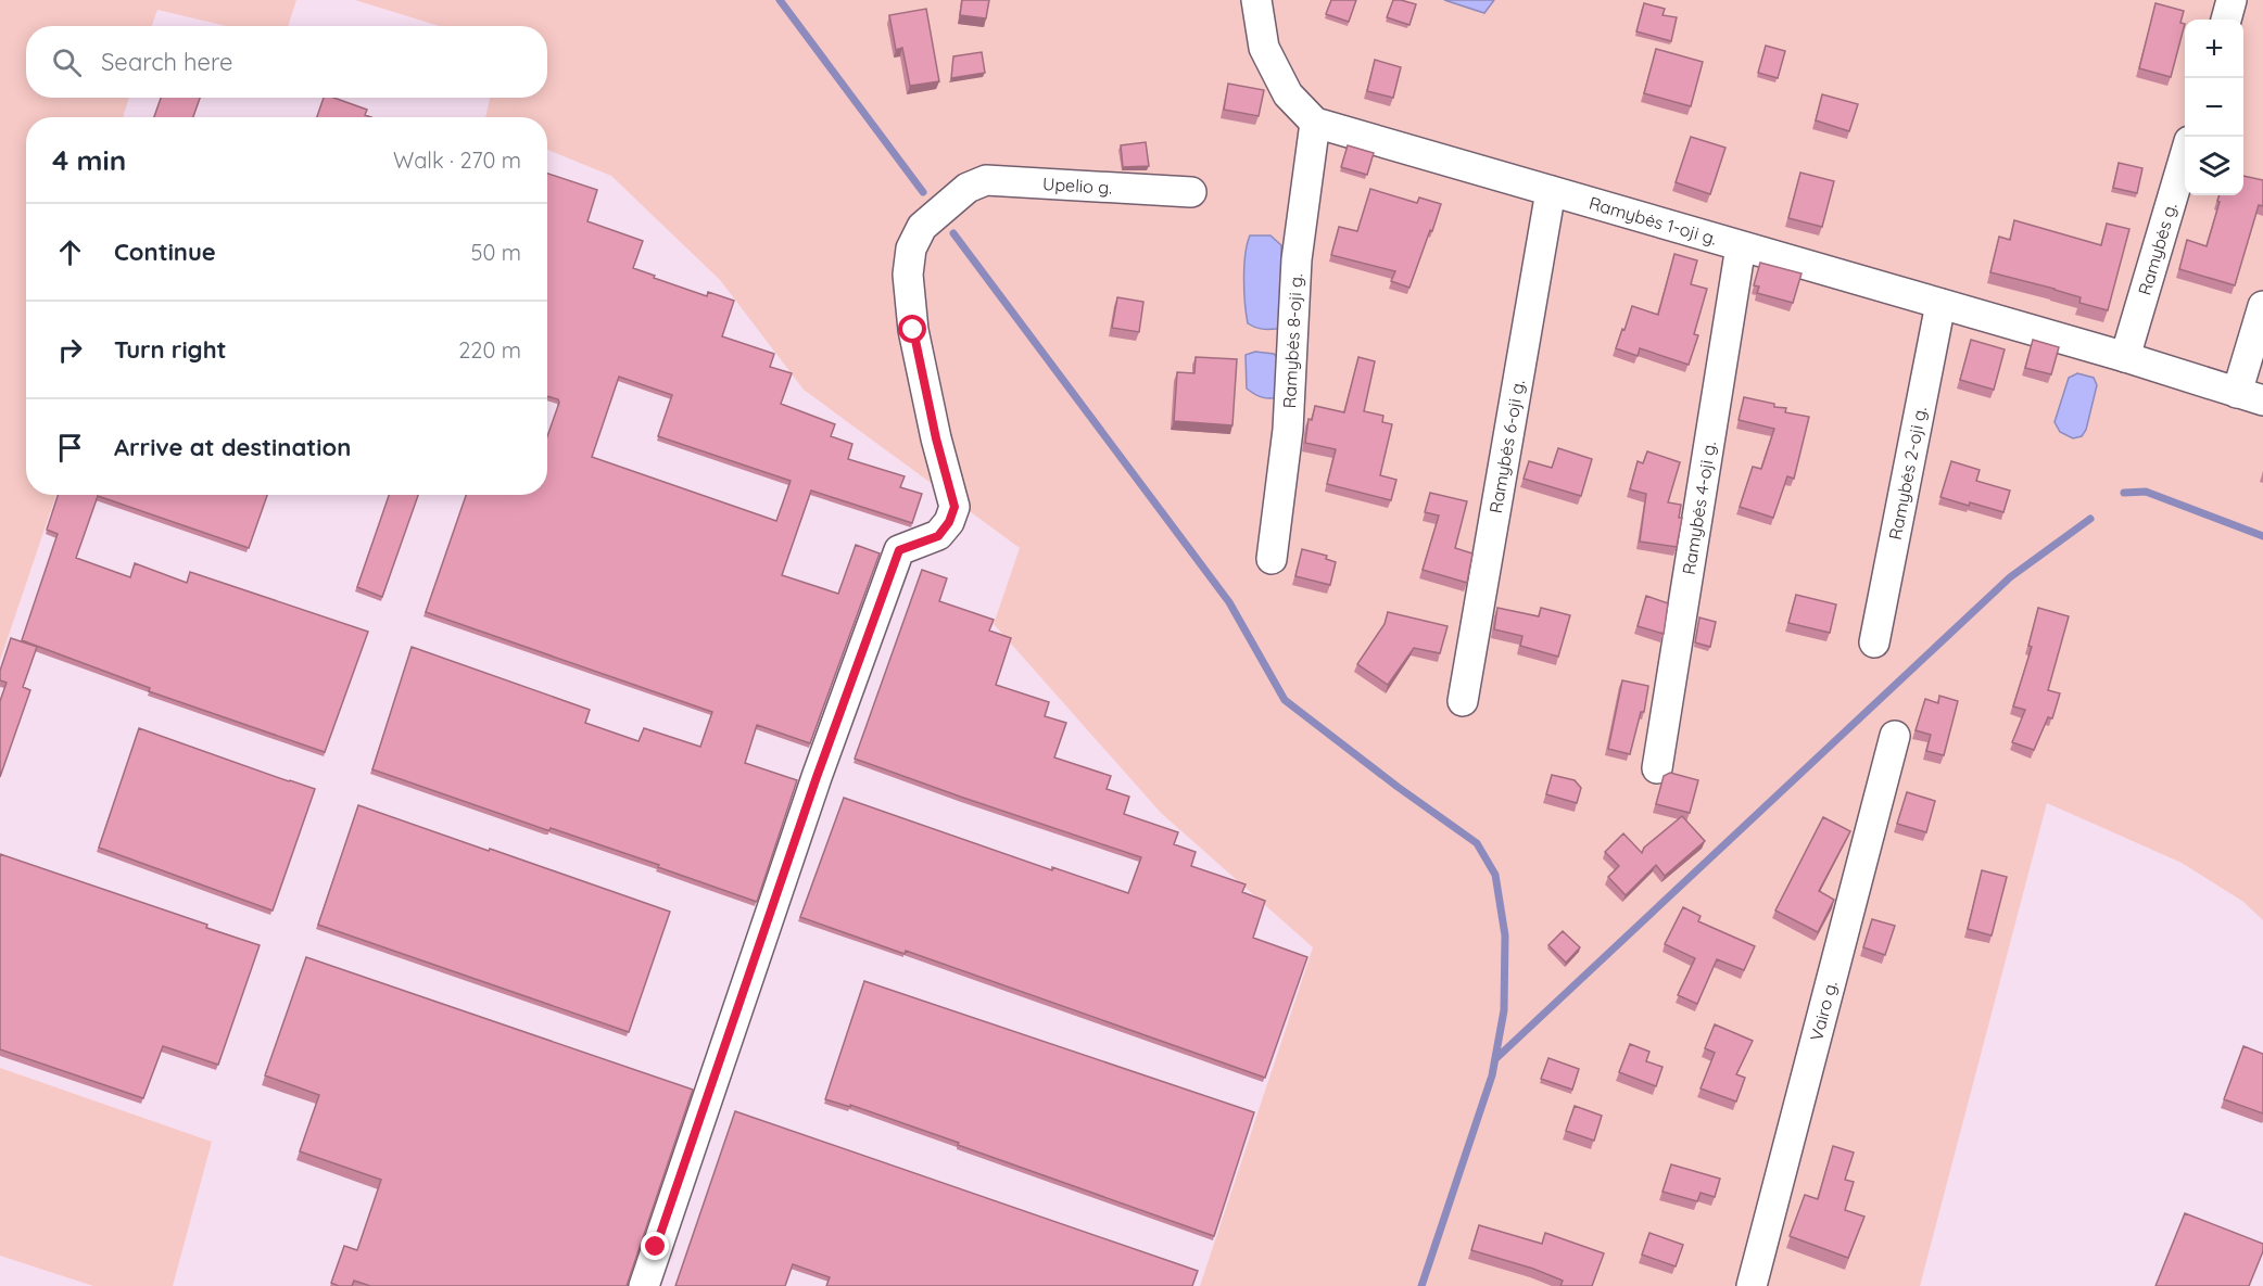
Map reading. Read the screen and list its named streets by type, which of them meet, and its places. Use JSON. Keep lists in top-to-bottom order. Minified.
{"streets":{"street":["Upelio g.","Ramybės 1-oji g.","Ramybės g.","Ramybės 8-oji g.","Ramybės 6-oji g.","Ramybės 2-oji g.","Ramybės 4-oji g.","Vairo g."]},"crossings":[["Ramybės 1-oji g.","Ramybės g."],["Ramybės 1-oji g.","Ramybės 8-oji g."],["Ramybės 1-oji g.","Ramybės 6-oji g."],["Ramybės 1-oji g.","Ramybės 2-oji g."],["Ramybės 1-oji g.","Ramybės 4-oji g."]],"page":{"map_buttons":["+","−"],"search":"Search here","heading":["4 min","Walk · 270 m"],"list":[["Continue","50 m"],["Turn right","220 m"],"Arrive at destination"]}}
